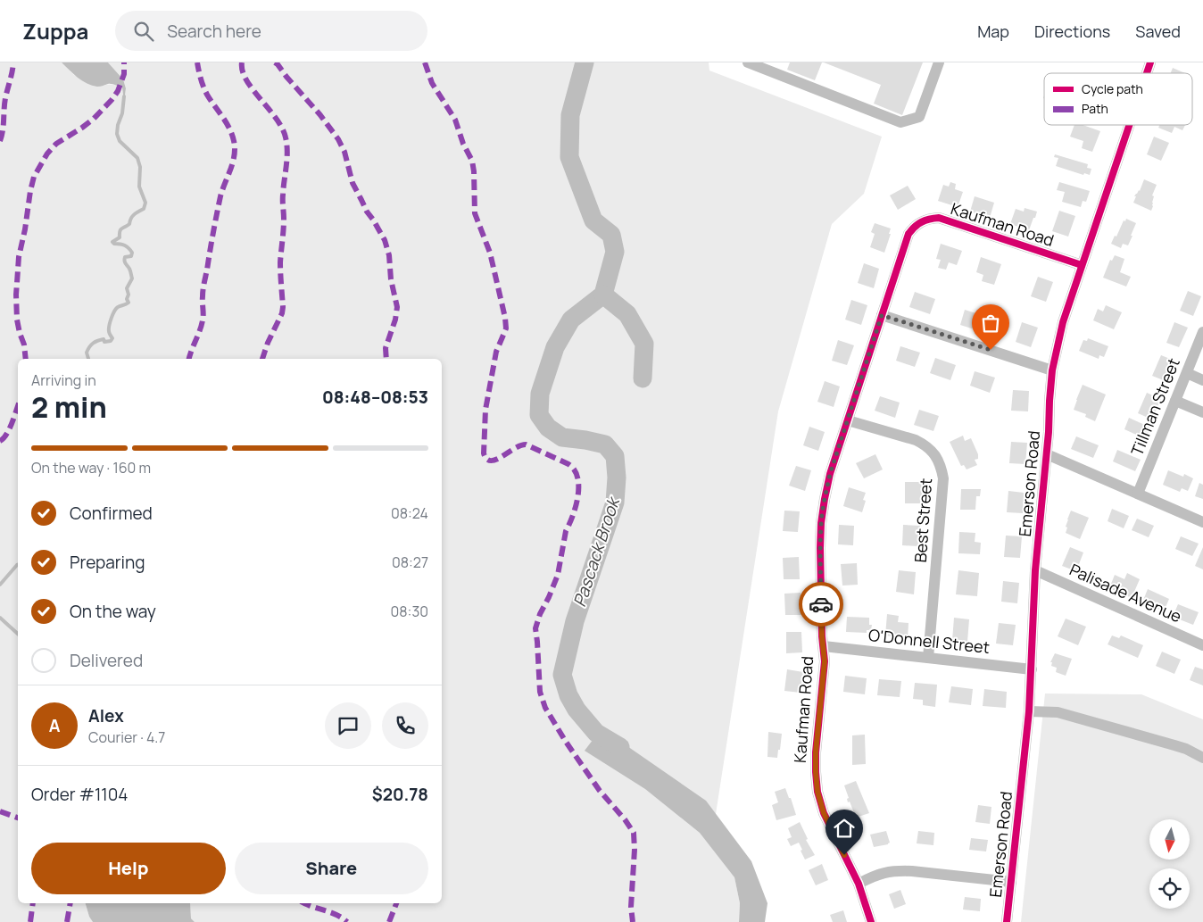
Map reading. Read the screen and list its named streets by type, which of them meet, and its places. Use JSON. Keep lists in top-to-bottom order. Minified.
{"streets":{"street":["Kaufman Road","Tillman Street","Emerson Road","Best Street","Palisade Avenue","O'Donnell Street"]},"crossings":[["Kaufman Road","Emerson Road"],["Kaufman Road","Best Street"],["Kaufman Road","O'Donnell Street"],["Emerson Road","Palisade Avenue"],["Emerson Road","O'Donnell Street"],["Best Street","O'Donnell Street"]],"water":["Pascack Brook"],"legend":["Cycle path","Path"],"north":"bottom","page":{"header":"Zuppa","search":"Search here","nav":["Map","Directions","Saved"],"heading":["2 min","Arriving in","08:48–08:53"],"panel":["Alex","Courier · 4.7","Order #1104","$20.78"],"bar":"On the way · 160 m","list":[["Confirmed","08:24"],["Preparing","08:27"],["On the way","08:30"],"Delivered"],"round":"A","buttons":["Help","Share"]}}
